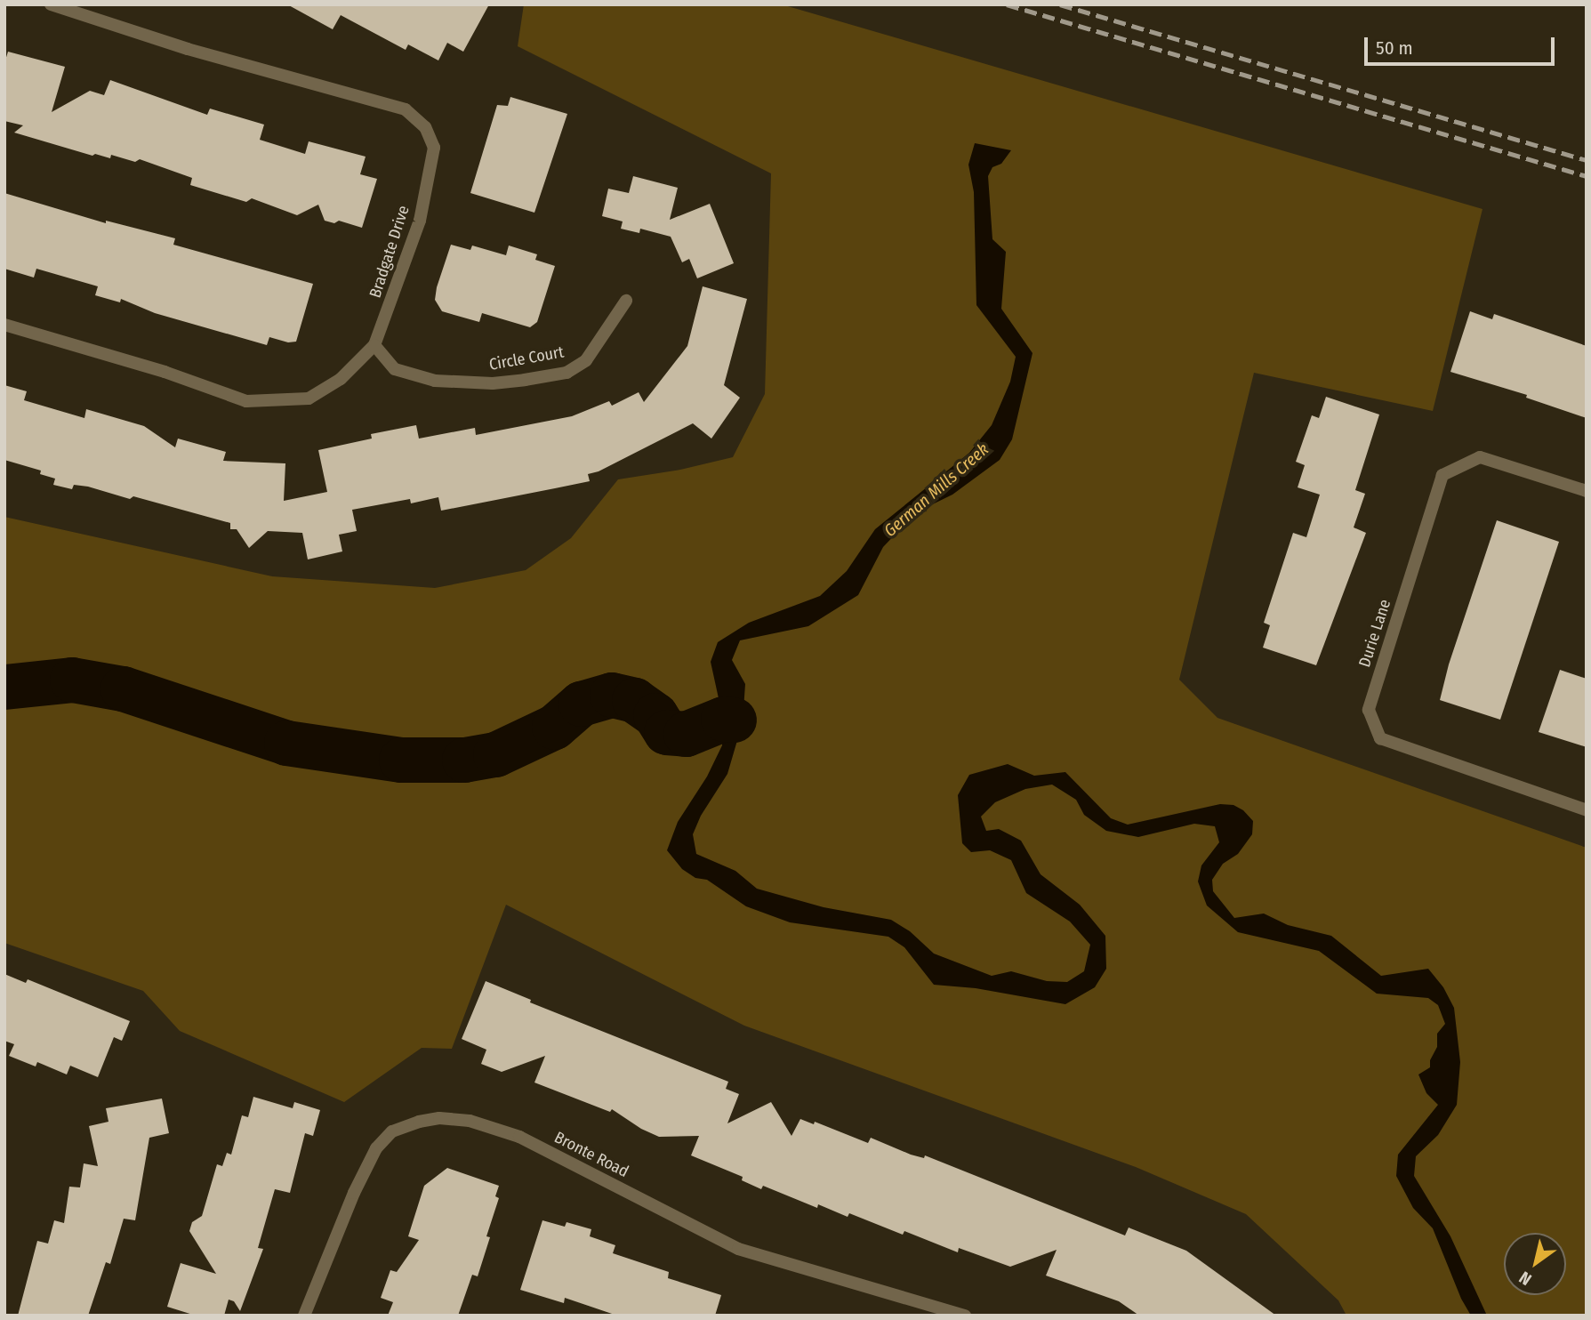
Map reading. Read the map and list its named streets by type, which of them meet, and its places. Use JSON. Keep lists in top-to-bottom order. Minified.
{"streets":{"street":["Bradgate Drive","Circle Court","Durie Lane","Bronte Road"]},"crossings":[["Bradgate Drive","Circle Court"]],"water":["German Mills Creek"],"scale_bar":"50 m","north":"bottom left"}
